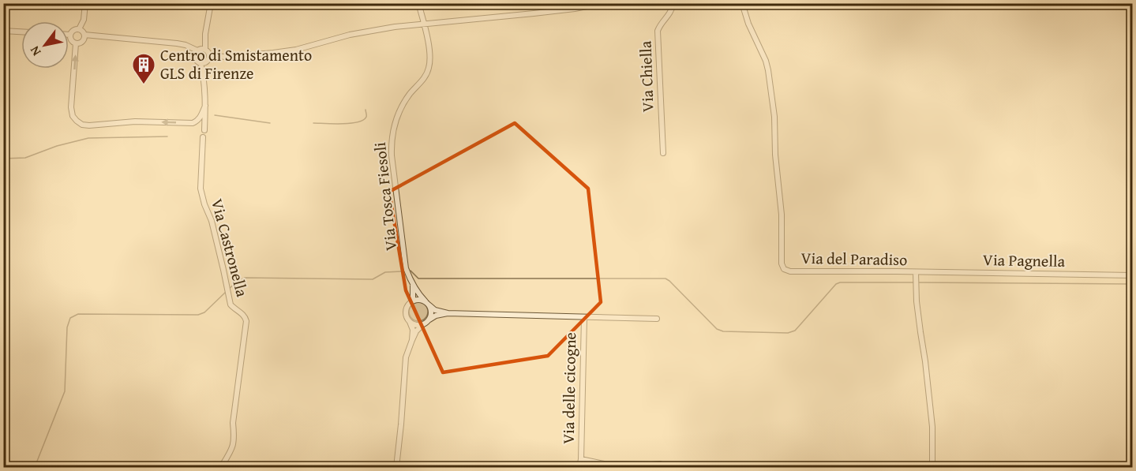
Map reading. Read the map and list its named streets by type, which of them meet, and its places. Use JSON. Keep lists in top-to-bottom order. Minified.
{"streets":{"street":["Via Chiella","Via Tosca Fiesoli","Via Castronella","Via del Paradiso","Via Pagnella","Via delle cicogne"]},"crossings":[["Via Tosca Fiesoli","Via delle cicogne"],["Via del Paradiso","Via Pagnella"]],"places":{"building":["Centro di Smistamento GLS di Firenze"]},"north":"bottom left"}
